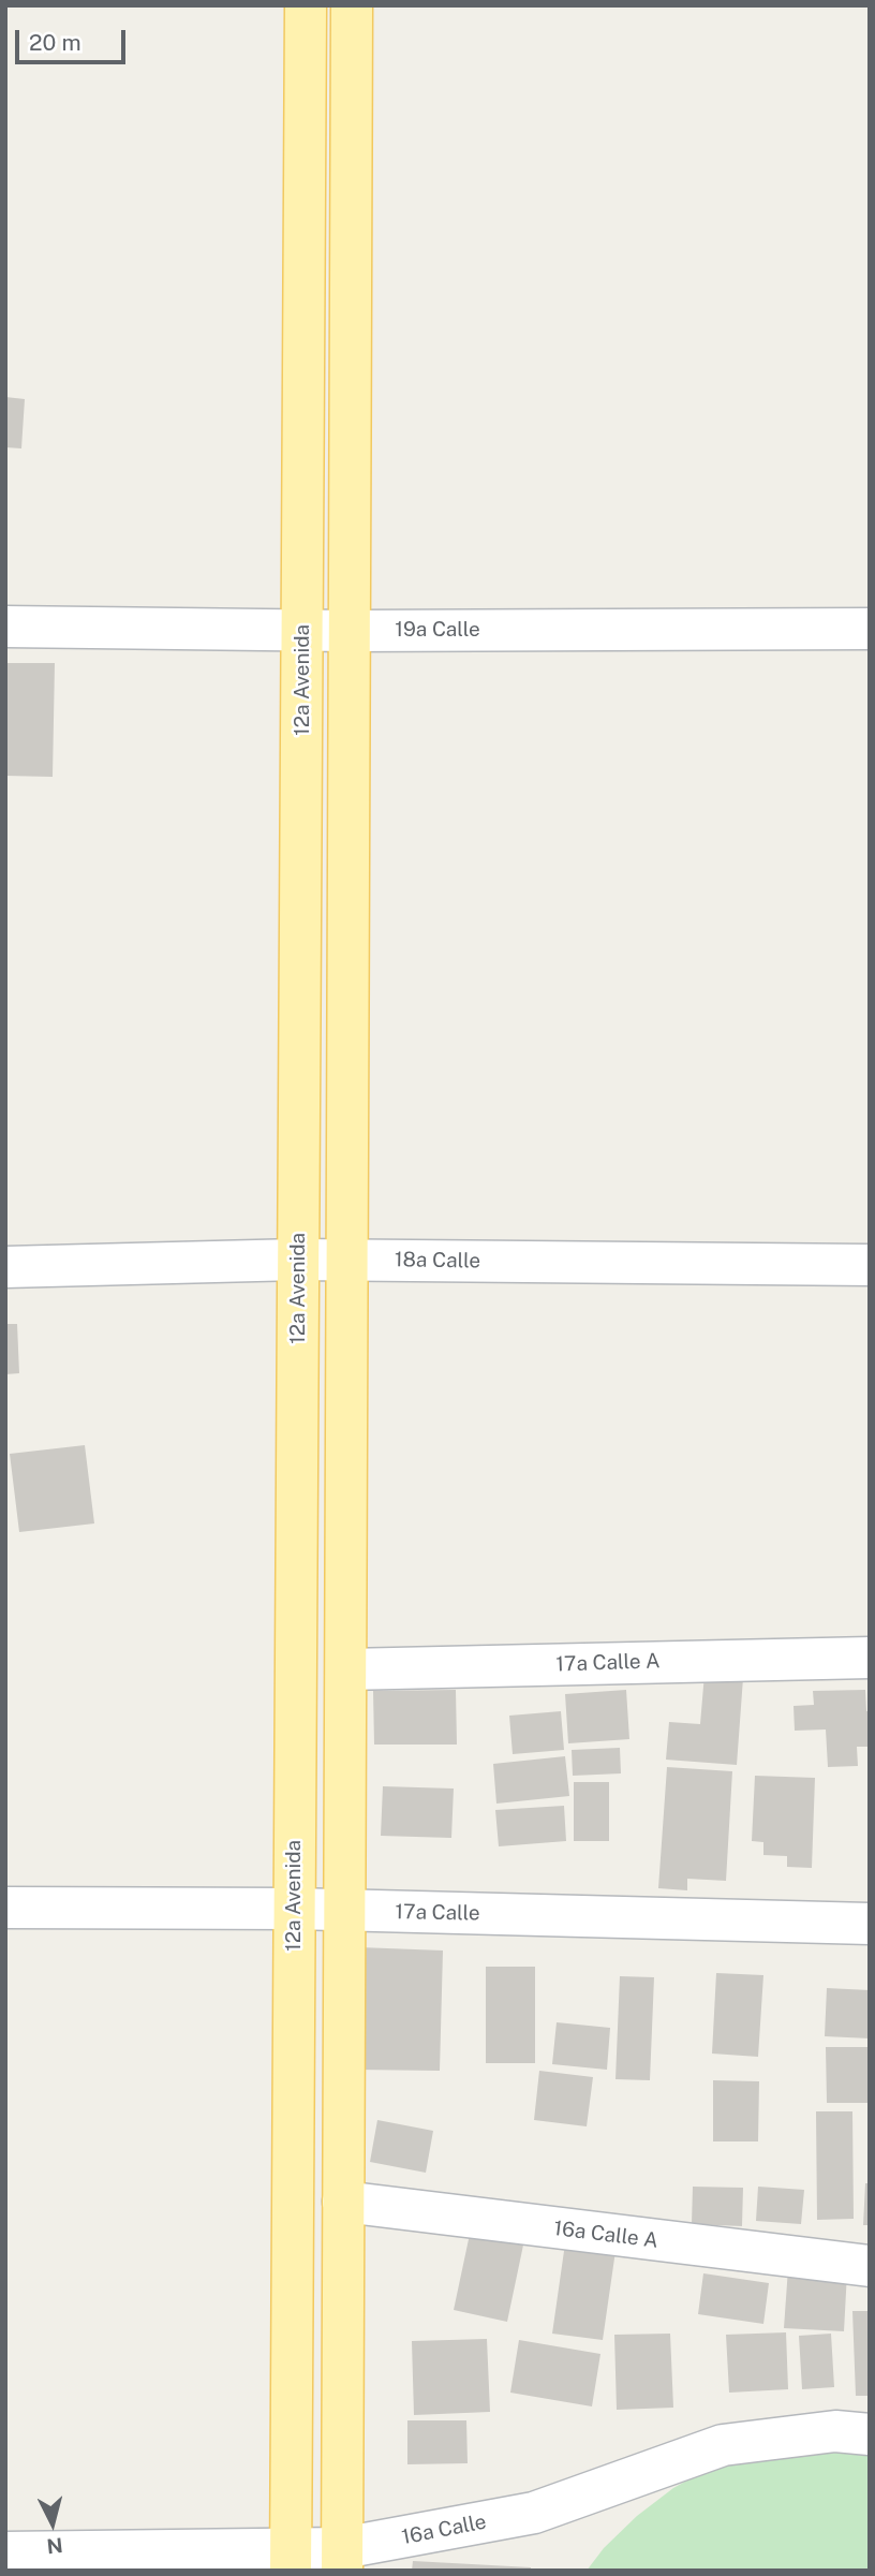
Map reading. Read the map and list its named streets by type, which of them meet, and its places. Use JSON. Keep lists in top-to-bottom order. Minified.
{"streets":{"main road":["12a Avenida"],"street":["19a Calle","18a Calle","17a Calle A","17a Calle","16a Calle A","16a Calle"]},"crossings":[["19a Calle","12a Avenida"],["12a Avenida","18a Calle"],["12a Avenida","17a Calle"],["12a Avenida","16a Calle"]],"scale_bar":"20 m","north":"bottom"}
